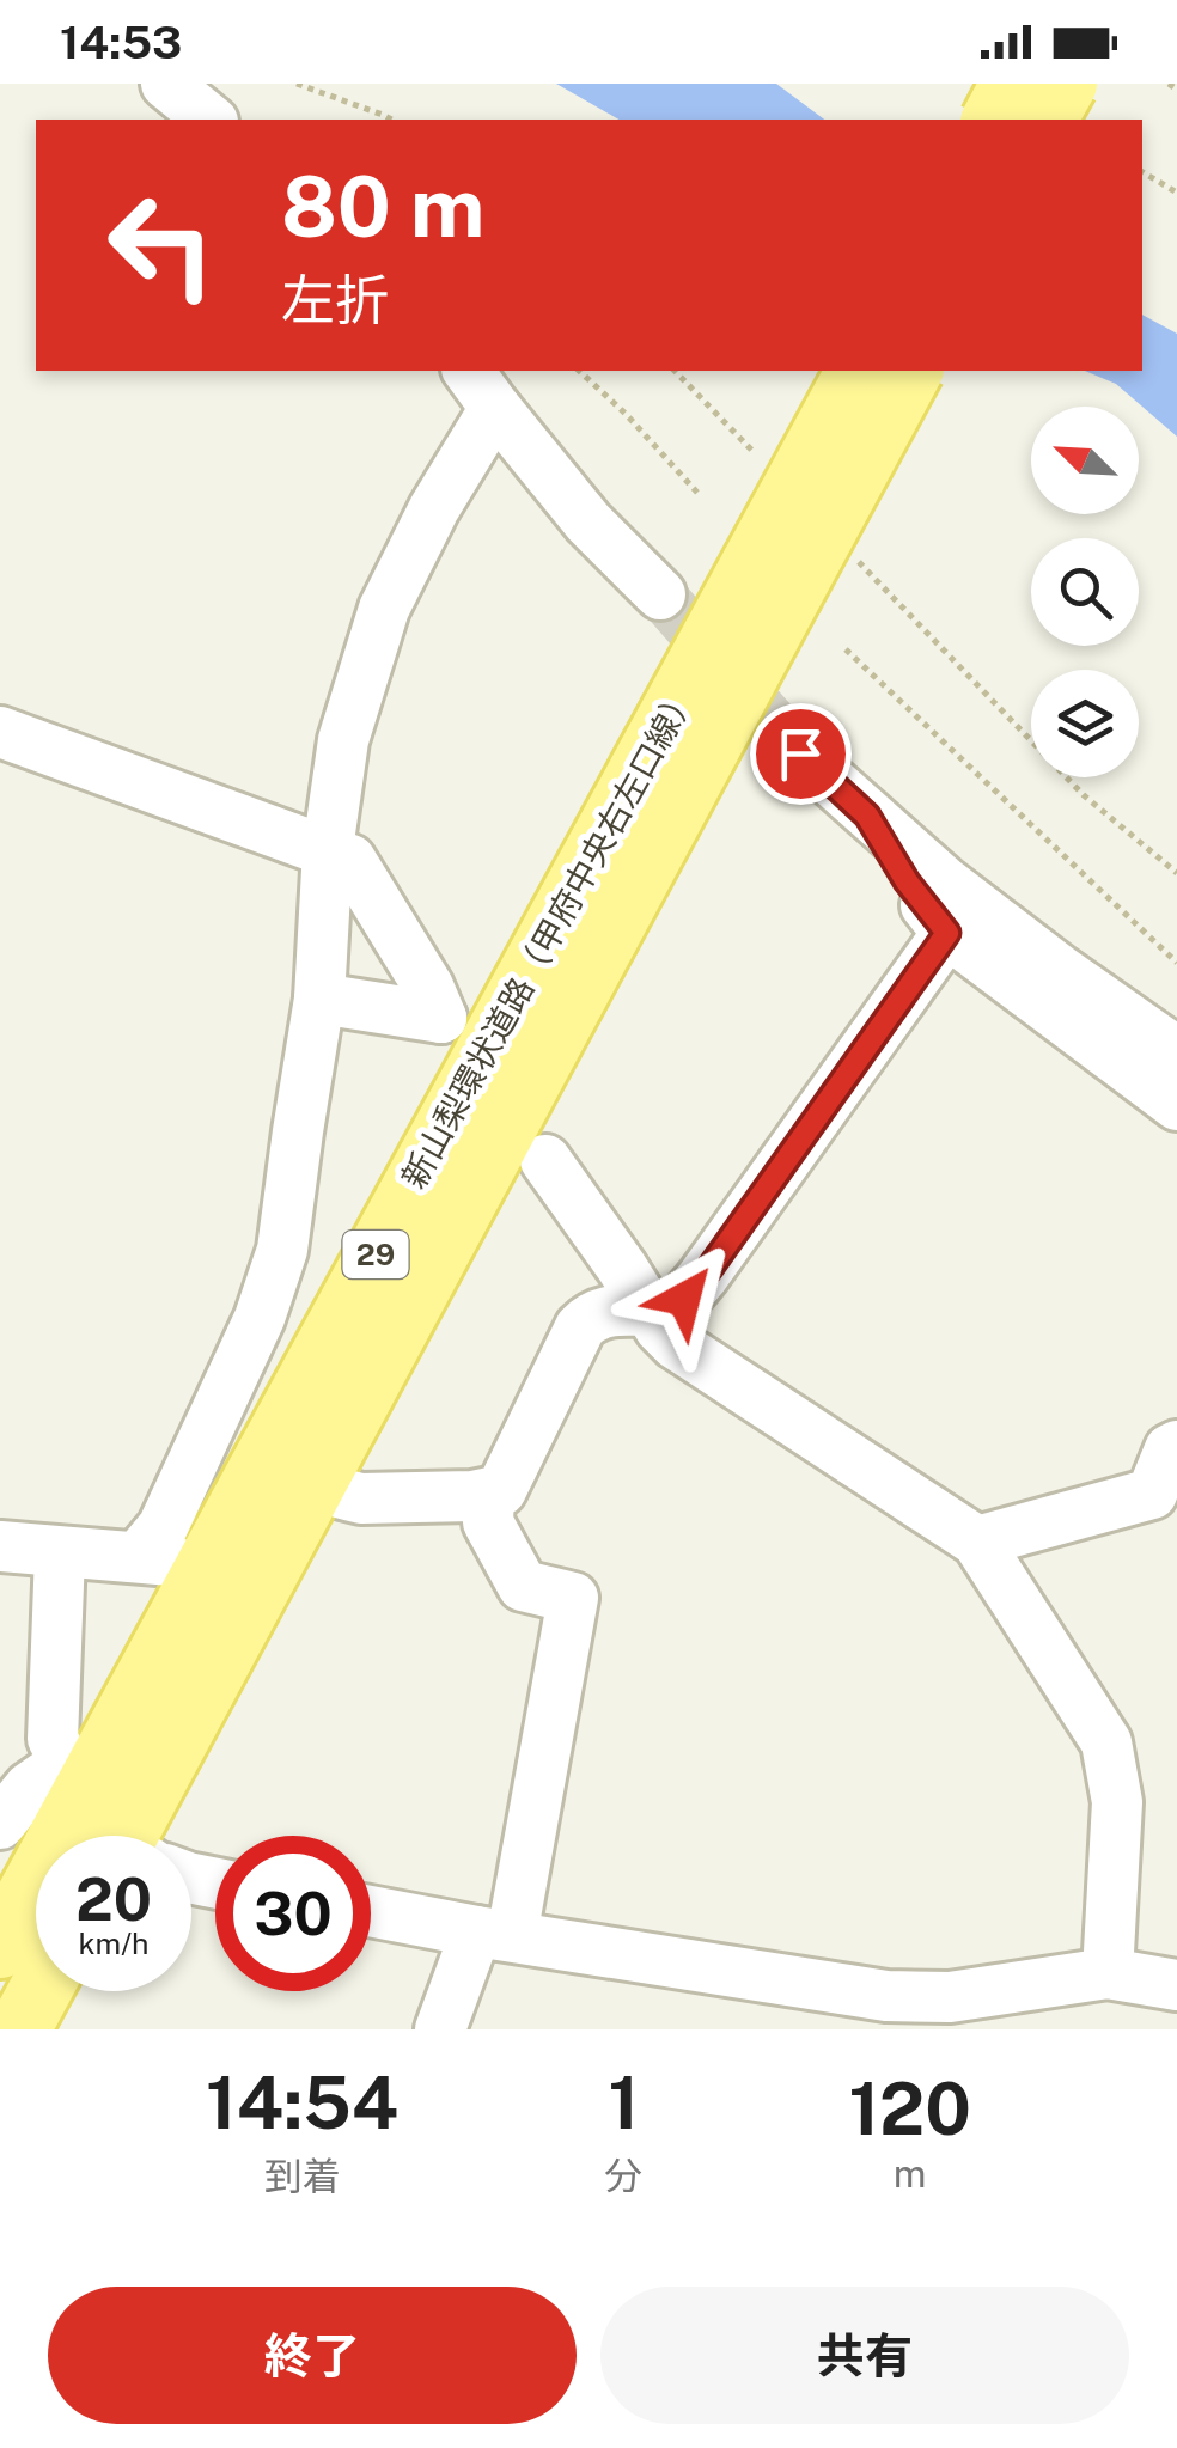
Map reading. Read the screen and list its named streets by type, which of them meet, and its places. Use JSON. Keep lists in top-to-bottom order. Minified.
{"streets":{"main road":["新山梨環状道路（甲府中央右左口線）","29"]},"north":"top left","page":{"status":"14:53","turn":["80 m","左折"],"speed":"20 km/h","limit":"30","eta":["14:54","到着","1","分","120","m"],"buttons":["終了","共有"]}}
